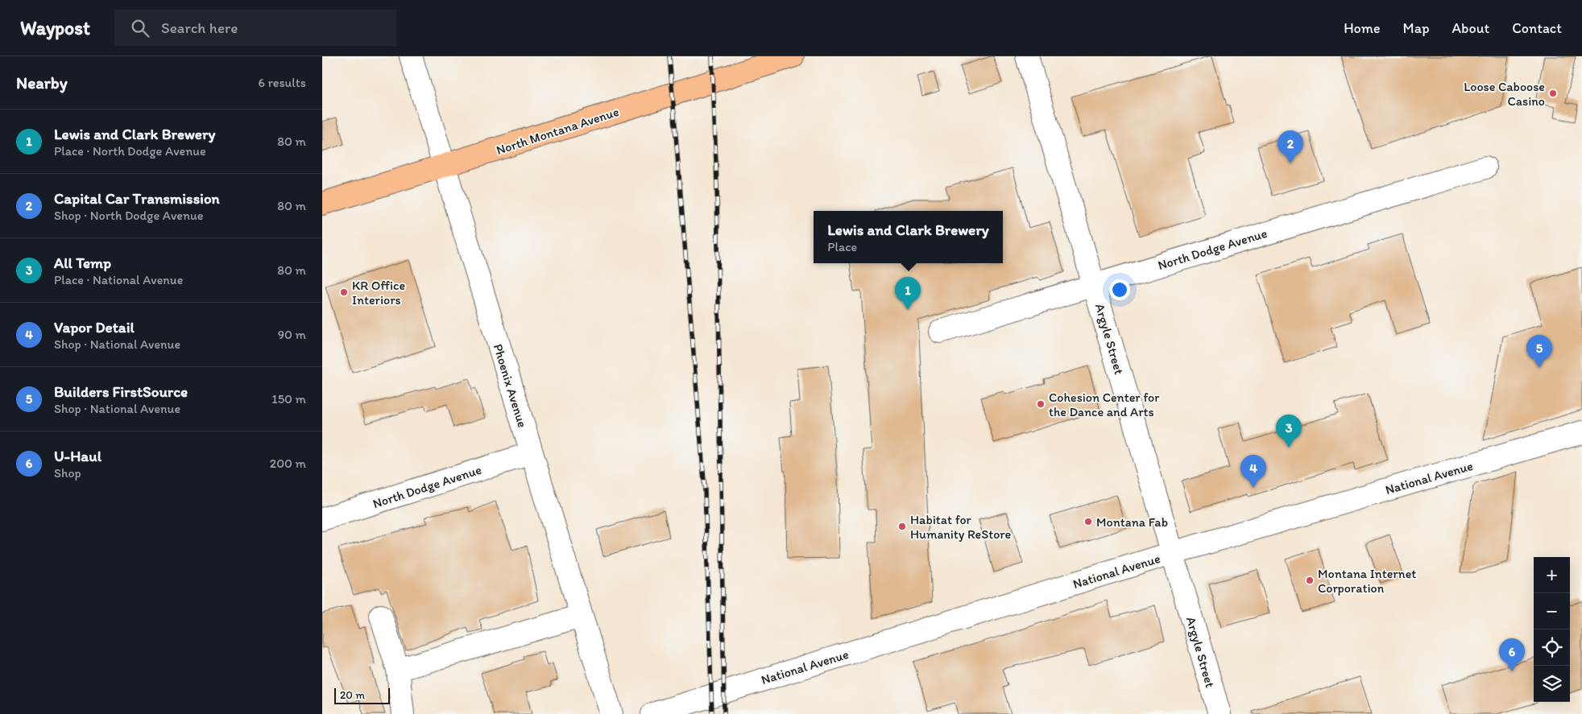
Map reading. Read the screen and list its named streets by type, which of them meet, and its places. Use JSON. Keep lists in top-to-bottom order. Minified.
{"streets":{"main road":["North Montana Avenue"],"street":["North Dodge Avenue","Argyle Street","Phoenix Avenue","National Avenue"]},"crossings":[["North Montana Avenue","Phoenix Avenue"],["North Dodge Avenue","Argyle Street"],["North Dodge Avenue","Phoenix Avenue"],["Argyle Street","National Avenue"]],"places":["Loose Caboose Casino","KR Office Interiors","Cohesion Center for the Dance and Arts","Montana Fab","Habitat for Humanity ReStore","Montana Internet Corporation"],"scale_bar":"20 m","page":{"header":"Waypost","search":"Search here","nav":["Home","Map","About","Contact"],"heading":["Nearby","6 results"],"list":[{"mark":"1","name":"Lewis and Clark Brewery","note":"Place · North Dodge Avenue","value":"80 m"},{"mark":"2","name":"Capital Car Transmission","note":"Shop · North Dodge Avenue","value":"80 m"},{"mark":"3","name":"All Temp","note":"Place · National Avenue","value":"80 m"},{"mark":"4","name":"Vapor Detail","note":"Shop · National Avenue","value":"90 m"},{"mark":"5","name":"Builders FirstSource","note":"Shop · National Avenue","value":"150 m"},{"mark":"6","name":"U-Haul","note":"Shop","value":"200 m"}],"pins":["2","1","5","3","4","6"],"popup":["Lewis and Clark Brewery","Place"],"map_buttons":["+","−"],"scale":"20 m"}}
